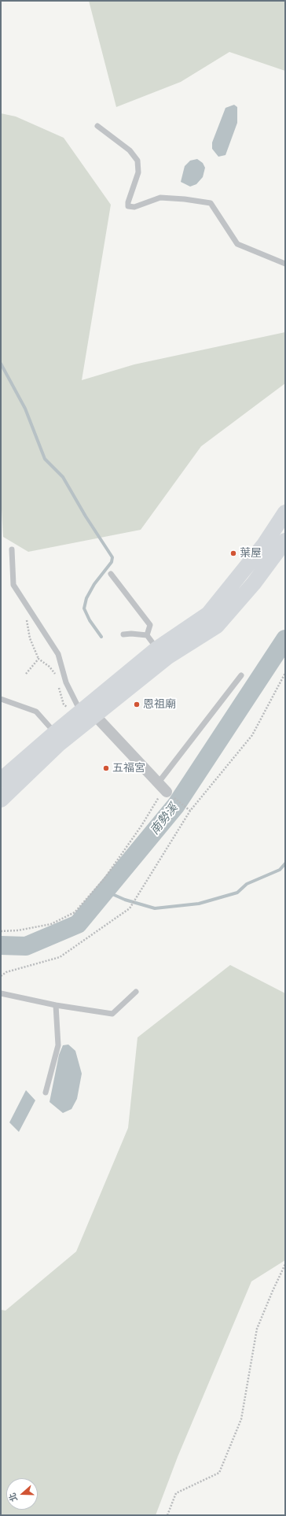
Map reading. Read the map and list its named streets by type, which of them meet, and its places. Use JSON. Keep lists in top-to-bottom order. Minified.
{"water":["南勢溪"],"places":["葉屋","恩祖廟","五福宮"],"north":"left"}
